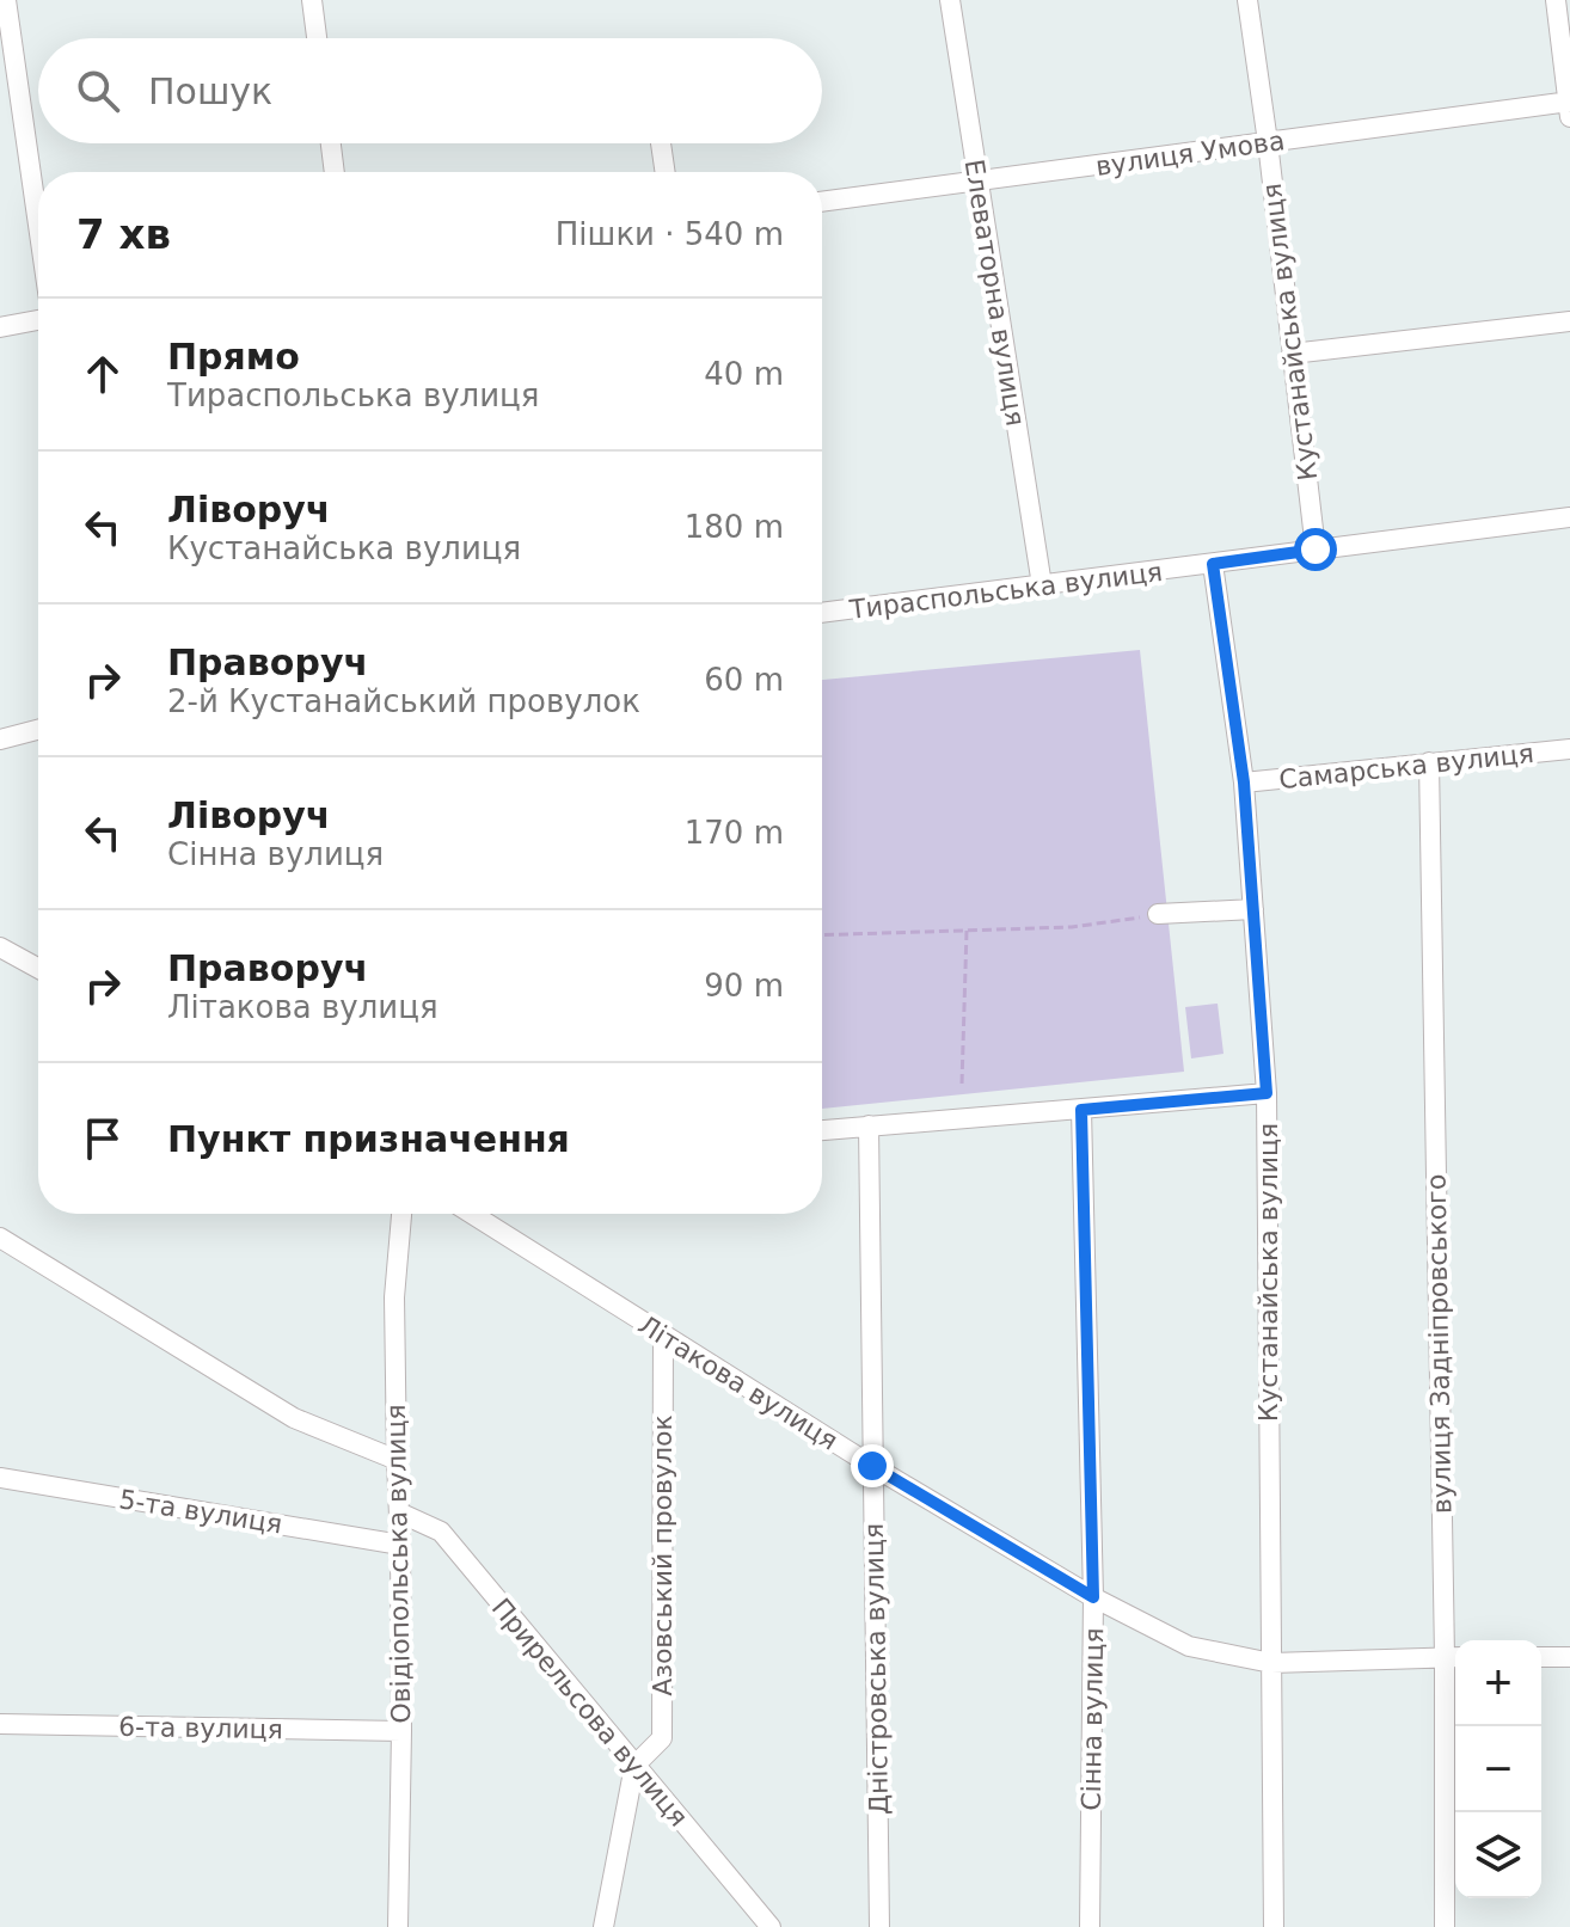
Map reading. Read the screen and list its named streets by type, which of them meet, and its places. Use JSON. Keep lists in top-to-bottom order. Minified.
{"streets":{"street":["вулиця Умова","Елеваторна вулиця","Кустанайська вулиця","Тираспольська вулиця","Самарська вулиця","вулиця Задніпровського","Літакова вулиця","5-та вулиця","Азовський провулок","Овідіопольська вулиця","Дністровська вулиця","Прирельсова вулиця","Сінна вулиця","6-та вулиця"]},"crossings":[["вулиця Умова","Елеваторна вулиця"],["вулиця Умова","Кустанайська вулиця"],["Елеваторна вулиця","Тираспольська вулиця"],["Кустанайська вулиця","Тираспольська вулиця"],["Кустанайська вулиця","Самарська вулиця"],["Кустанайська вулиця","Літакова вулиця"],["Самарська вулиця","вулиця Задніпровського"],["вулиця Задніпровського","Літакова вулиця"],["Літакова вулиця","Азовський провулок"],["Літакова вулиця","Дністровська вулиця"],["Літакова вулиця","Сінна вулиця"],["5-та вулиця","Овідіопольська вулиця"],["Азовський провулок","Прирельсова вулиця"],["Овідіопольська вулиця","Прирельсова вулиця"],["Овідіопольська вулиця","6-та вулиця"]],"page":{"search":"Пошук","heading":["7 хв","Пішки · 540 m"],"list":[["Прямо","Тираспольська вулиця","40 m"],["Ліворуч","Кустанайська вулиця","180 m"],["Праворуч","2-й Кустанайський провулок","60 m"],["Ліворуч","Сінна вулиця","170 m"],["Праворуч","Літакова вулиця","90 m"],"Пункт призначення"],"map_buttons":["+","−"]}}
